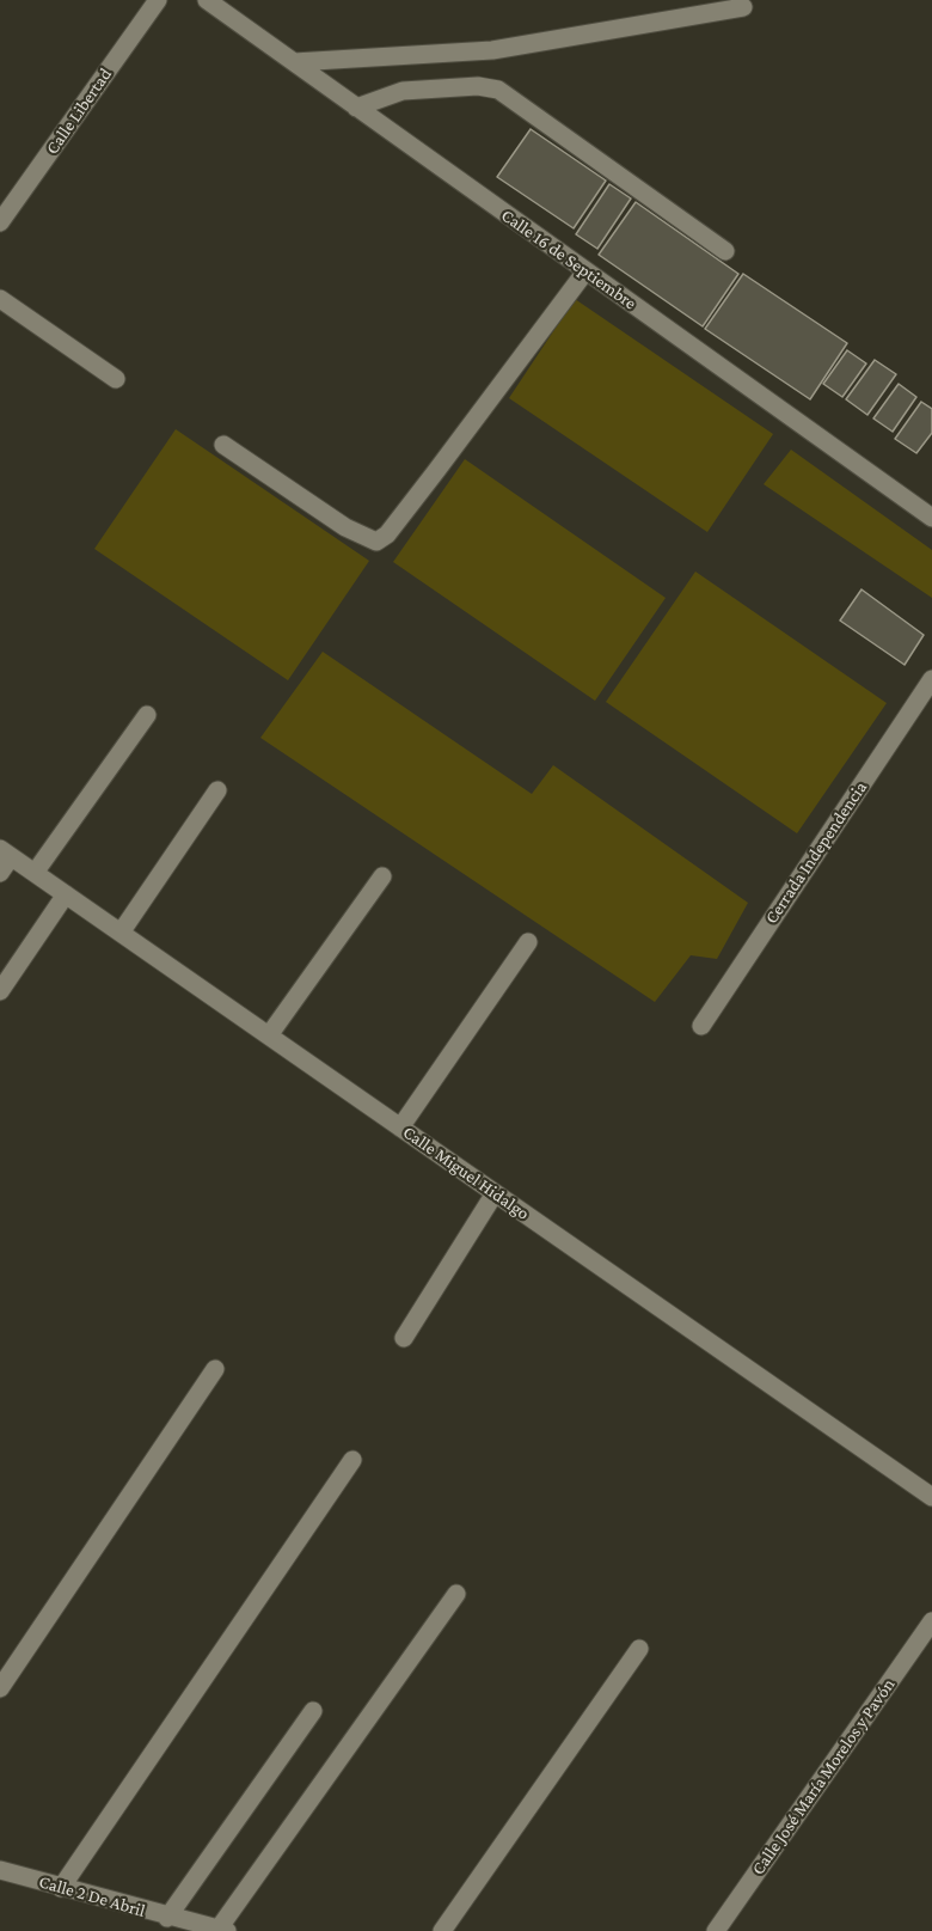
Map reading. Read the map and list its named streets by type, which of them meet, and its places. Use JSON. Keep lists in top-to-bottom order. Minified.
{"streets":{"street":["Calle Libertad","Calle 16 de Septiembre","Cerrada Independencia","Calle Miguel Hidalgo","Calle José María Morelos y Pavón","Calle 2 De Abril"]}}
